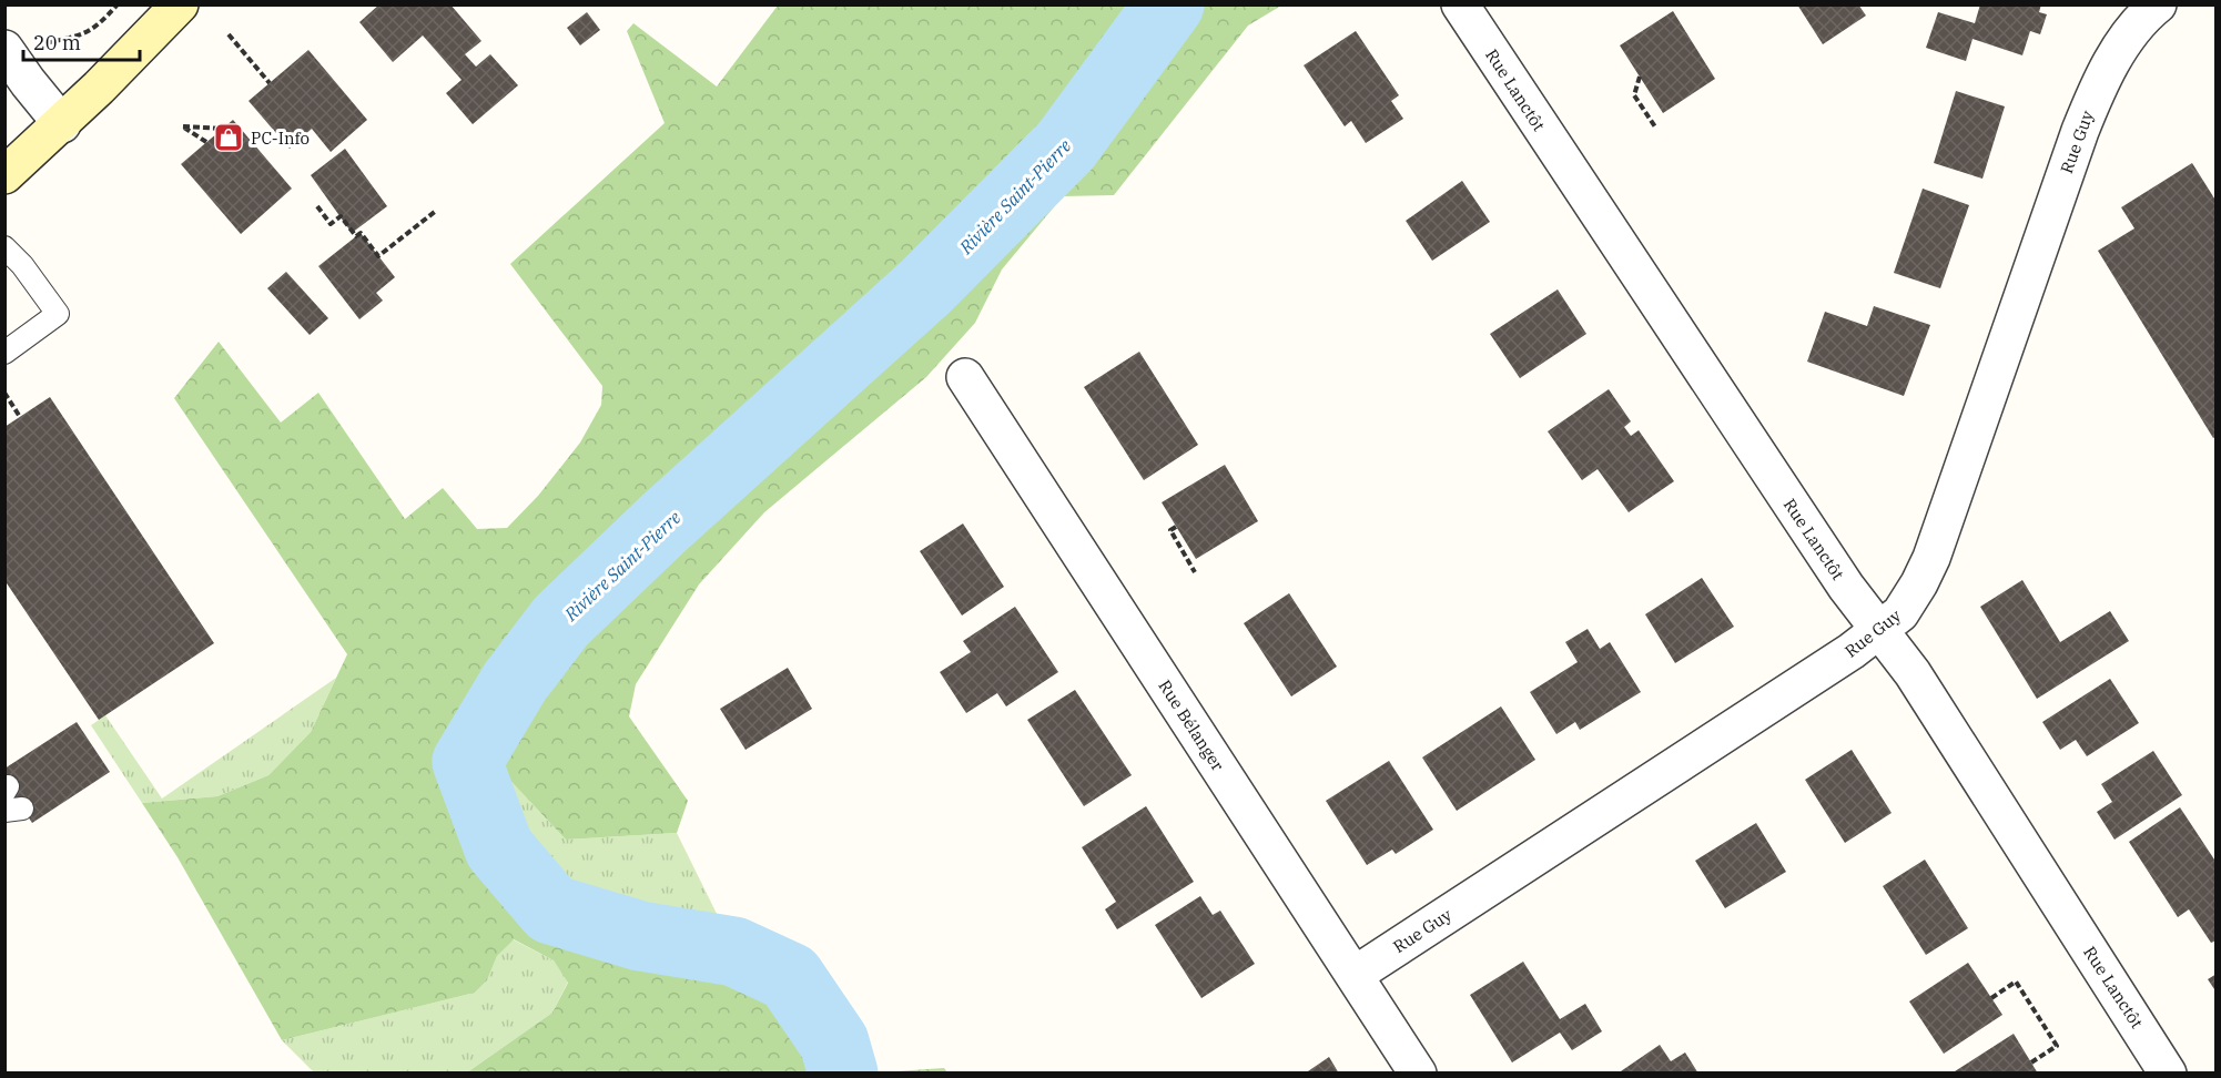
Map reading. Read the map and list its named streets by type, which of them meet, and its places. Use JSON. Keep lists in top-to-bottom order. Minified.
{"streets":{"street":["Rue Lanctôt","Rue Guy","Rue Bélanger"]},"crossings":[["Rue Lanctôt","Rue Guy"],["Rue Guy","Rue Bélanger"]],"water":["Rivière Saint-Pierre"],"places":{"shop":["PC-Info"]},"scale_bar":"20 m"}
